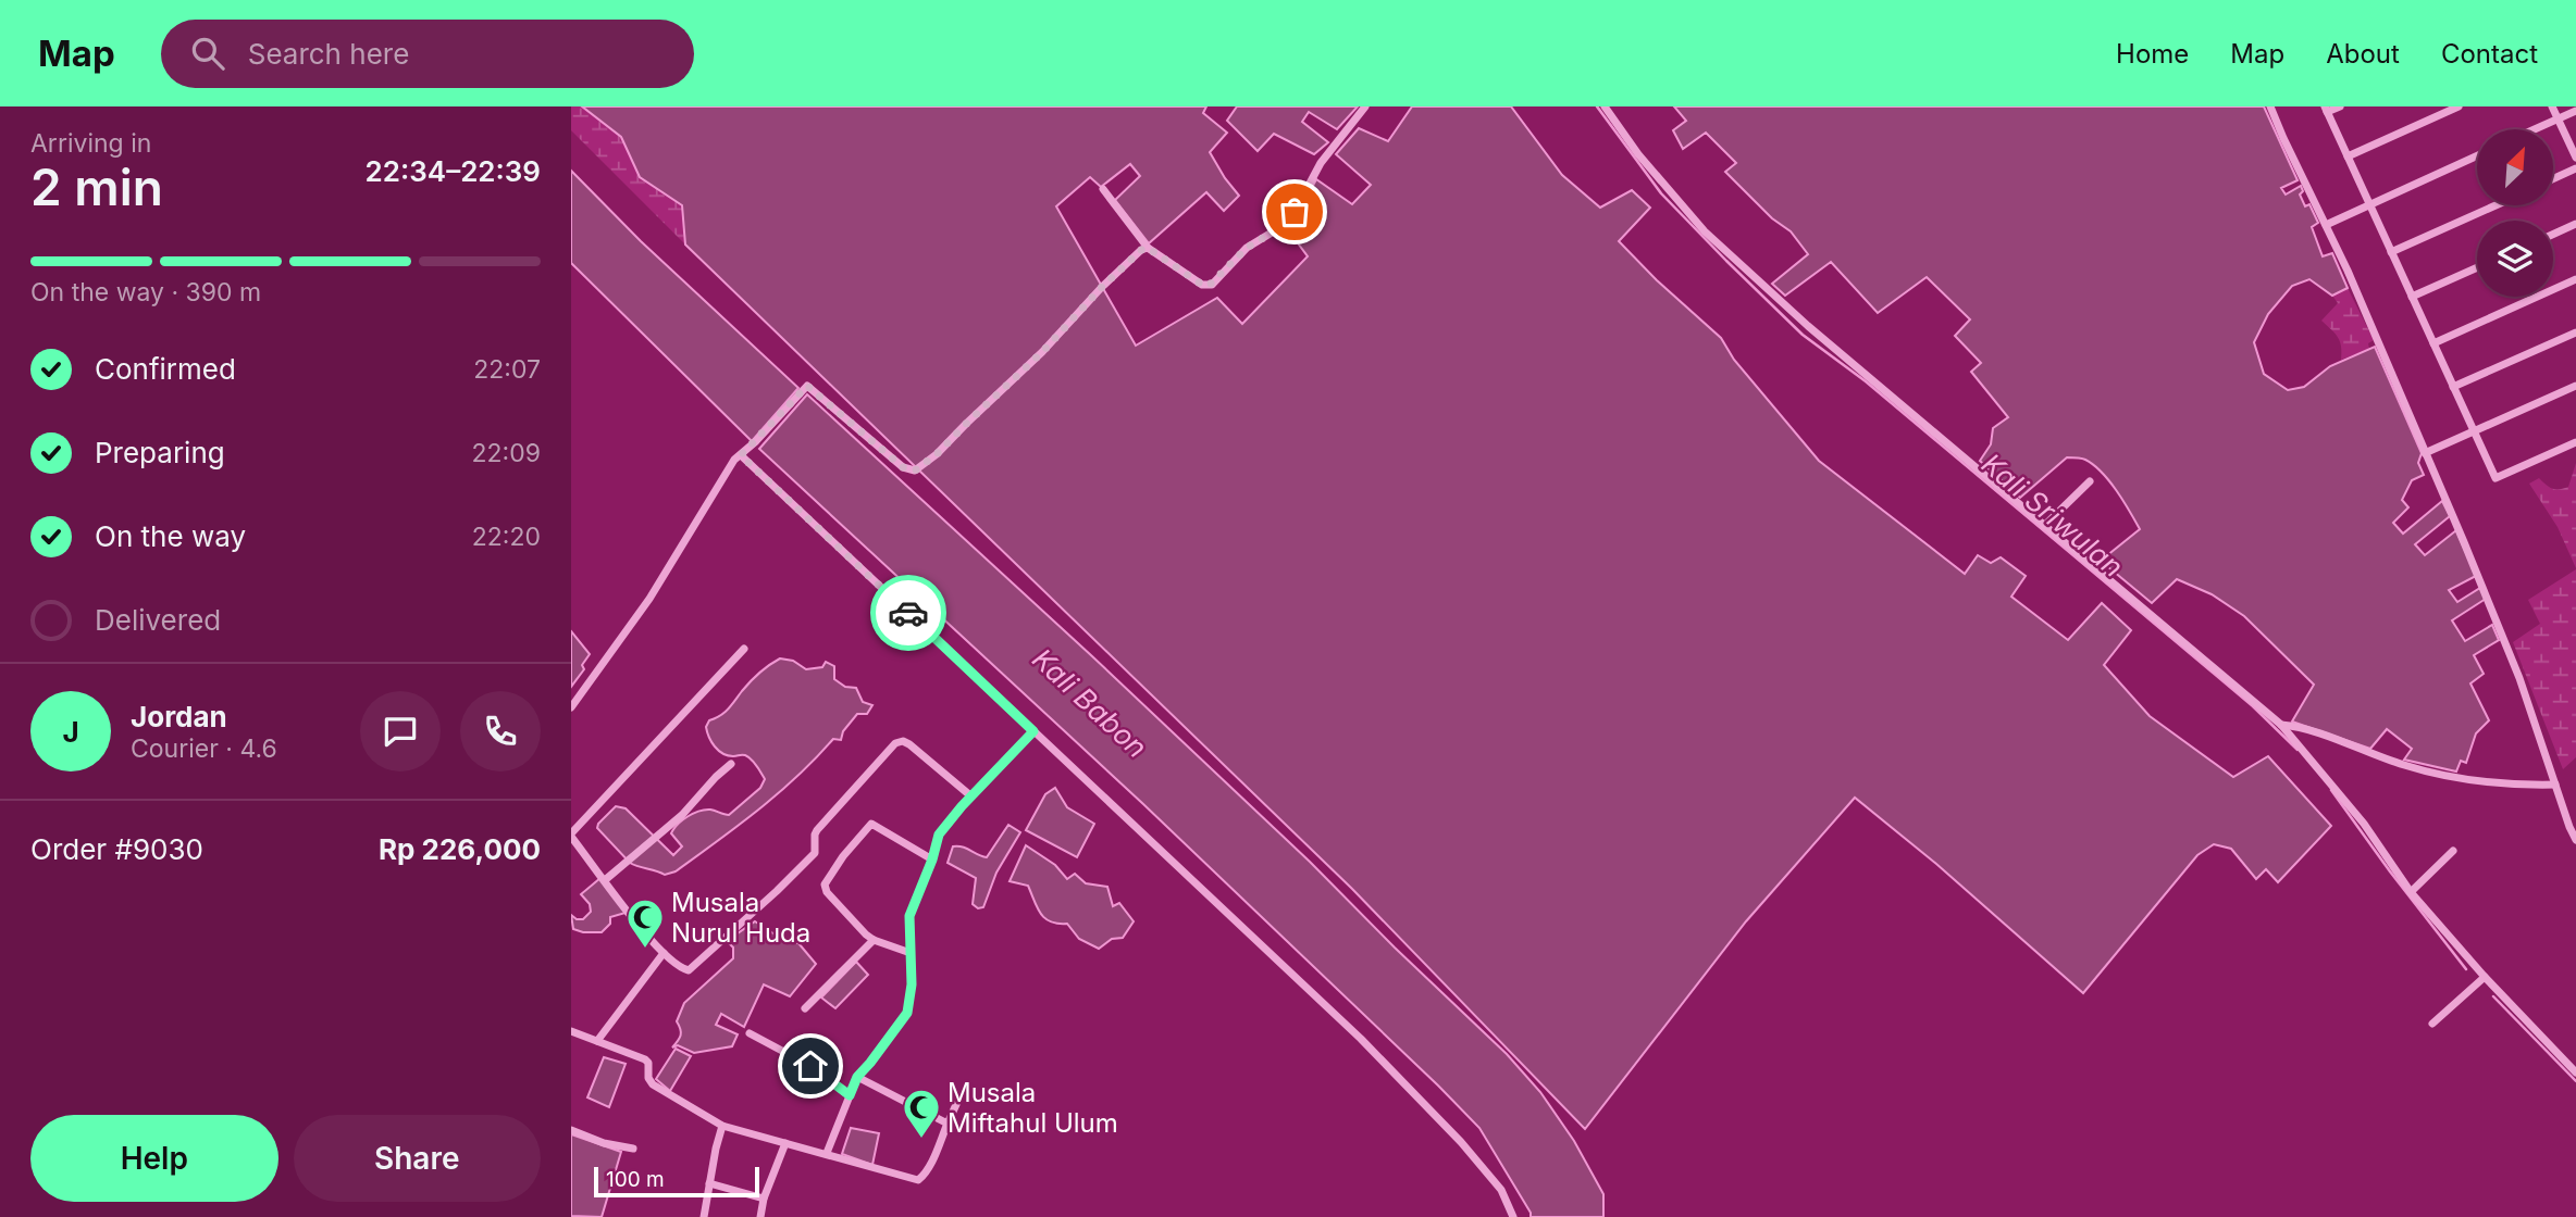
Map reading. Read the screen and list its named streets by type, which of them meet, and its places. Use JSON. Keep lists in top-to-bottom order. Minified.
{"water":["Kali Sriwulan","Kali Babon"],"places":{"mosque":["Musala Nurul Huda","Musala Miftahul Ulum"]},"scale_bar":"100 m","north":"top right","page":{"header":"Map","search":"Search here","nav":["Home","Map","About","Contact"],"heading":["2 min","Arriving in","22:34–22:39"],"panel":["Jordan","Courier · 4.6","Order #9030","Rp 226,000"],"bar":"On the way · 390 m","list":[["Confirmed","22:07"],["Preparing","22:09"],["On the way","22:20"],"Delivered"],"round":"J","buttons":["Help","Share"],"scale":"100 m"}}
